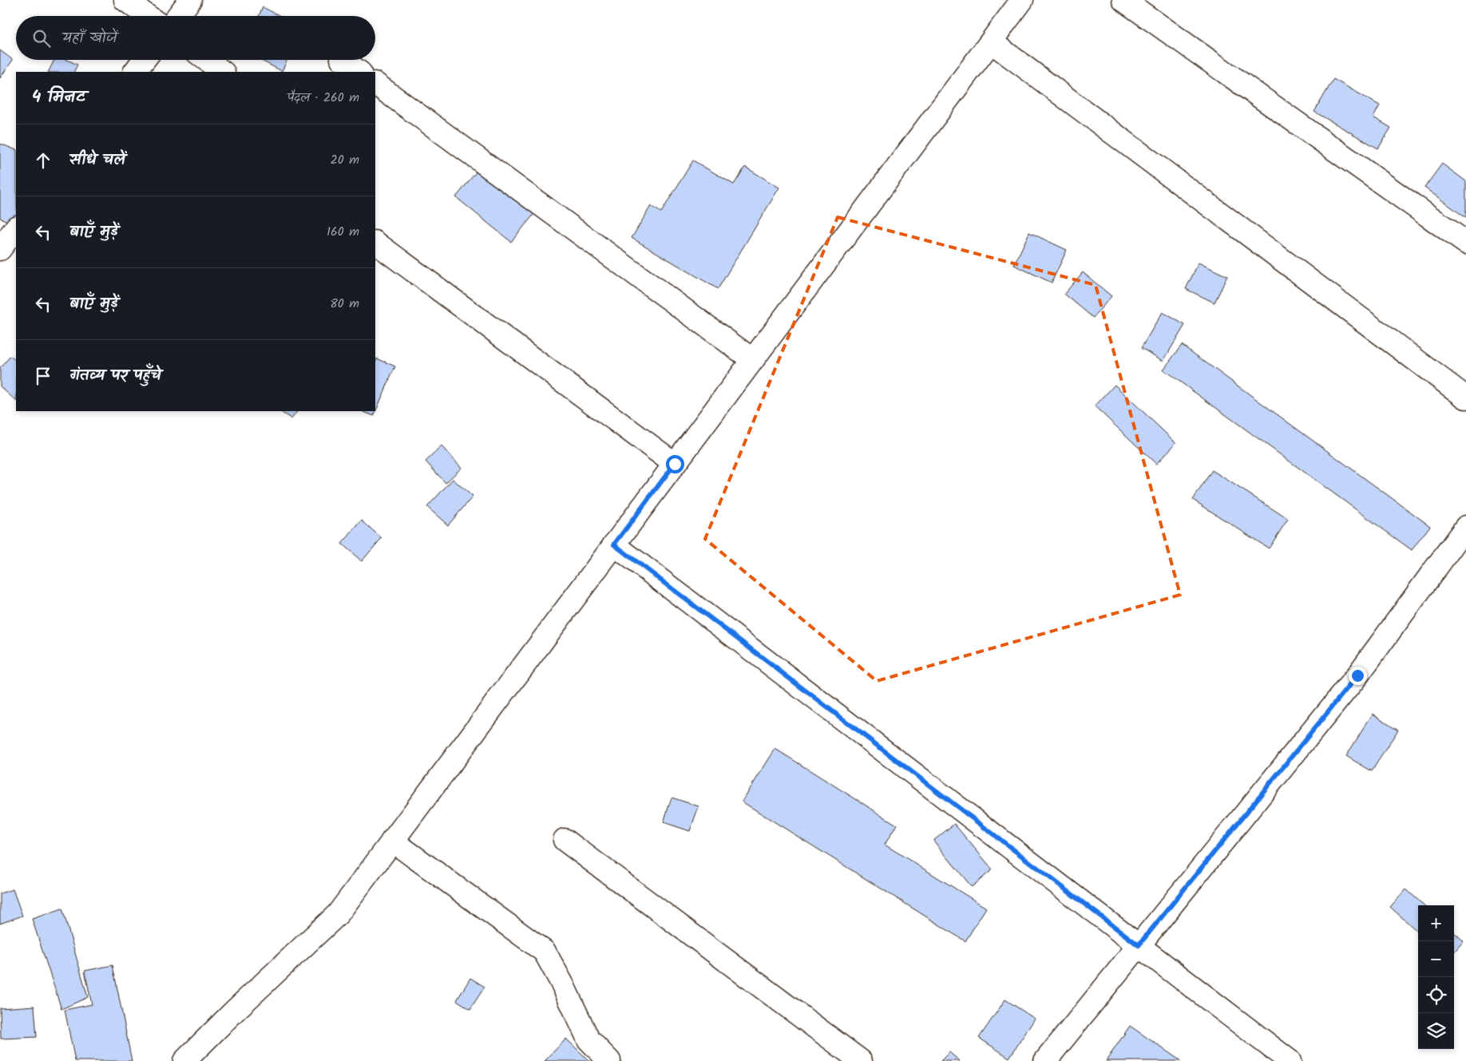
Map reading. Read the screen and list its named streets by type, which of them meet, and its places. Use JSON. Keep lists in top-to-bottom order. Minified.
{"page":{"search":"यहाँ खोजें","heading":["4 मिनट","पैदल · 260 m"],"list":[["सीधे चलें","20 m"],["बाएँ मुड़ें","160 m"],["बाएँ मुड़ें","80 m"],"गंतव्य पर पहुँचे"],"map_buttons":["+","−"]}}
